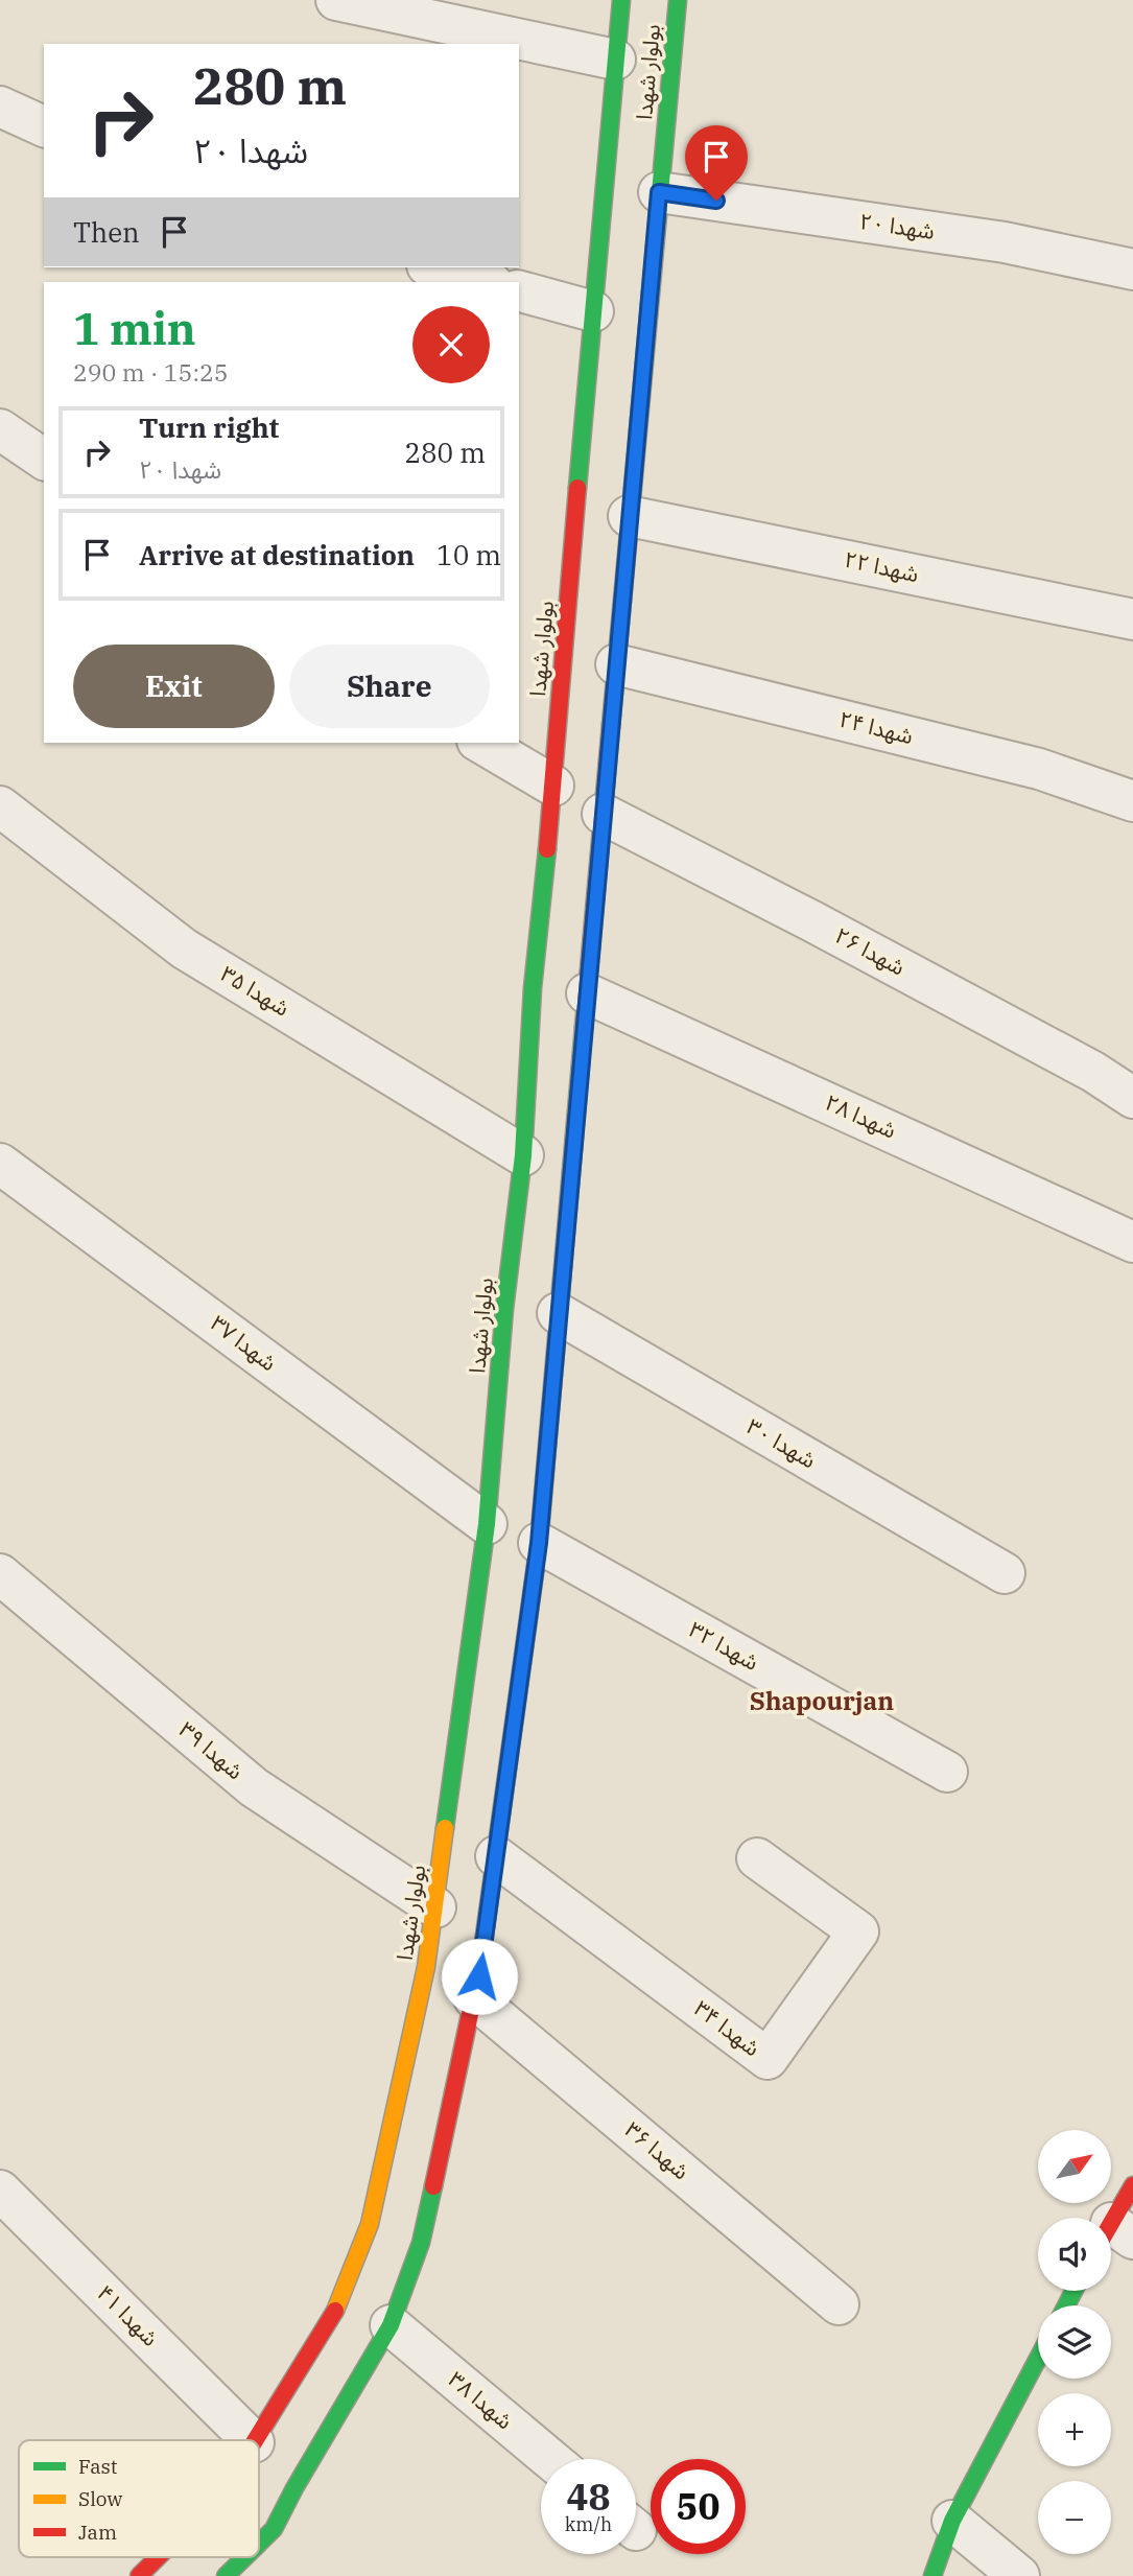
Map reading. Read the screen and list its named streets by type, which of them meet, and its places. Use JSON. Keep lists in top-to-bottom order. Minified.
{"streets":{"main road":["بولوار شهدا"],"street":["شهدا ۲۰","شهدا ۲۲","شهدا ۲۴","شهدا ۲۶","شهدا ۳۵","شهدا ۲۸","شهدا ۳۷","شهدا ۳۰","شهدا ۳۲","شهدا ۳۹","شهدا ۳۴","شهدا ۳۶","شهدا ۴۱","شهدا ۳۸"]},"crossings":[["بولوار شهدا","شهدا ۲۰"],["بولوار شهدا","شهدا ۲۲"],["بولوار شهدا","شهدا ۲۴"],["بولوار شهدا","شهدا ۲۶"],["بولوار شهدا","شهدا ۳۵"],["بولوار شهدا","شهدا ۲۸"],["بولوار شهدا","شهدا ۳۷"],["بولوار شهدا","شهدا ۳۰"],["بولوار شهدا","شهدا ۳۲"],["بولوار شهدا","شهدا ۳۹"],["بولوار شهدا","شهدا ۳۴"],["بولوار شهدا","شهدا ۳۶"],["بولوار شهدا","شهدا ۳۸"]],"districts":["Shapourjan"],"legend":["Fast","Slow","Jam"],"north":"top right","page":{"turn":["280 m","شهدا ۲۰"],"then":"Then","heading":["1 min","290 m · 15:25"],"list":[{"name":"Turn right","note":"شهدا ۲۰","value":"280 m"},{"name":"Arrive at destination","value":"10 m"}],"buttons":["Exit","Share"],"map_buttons":["+","−"],"speed":"48 km/h","limit":"50"}}
